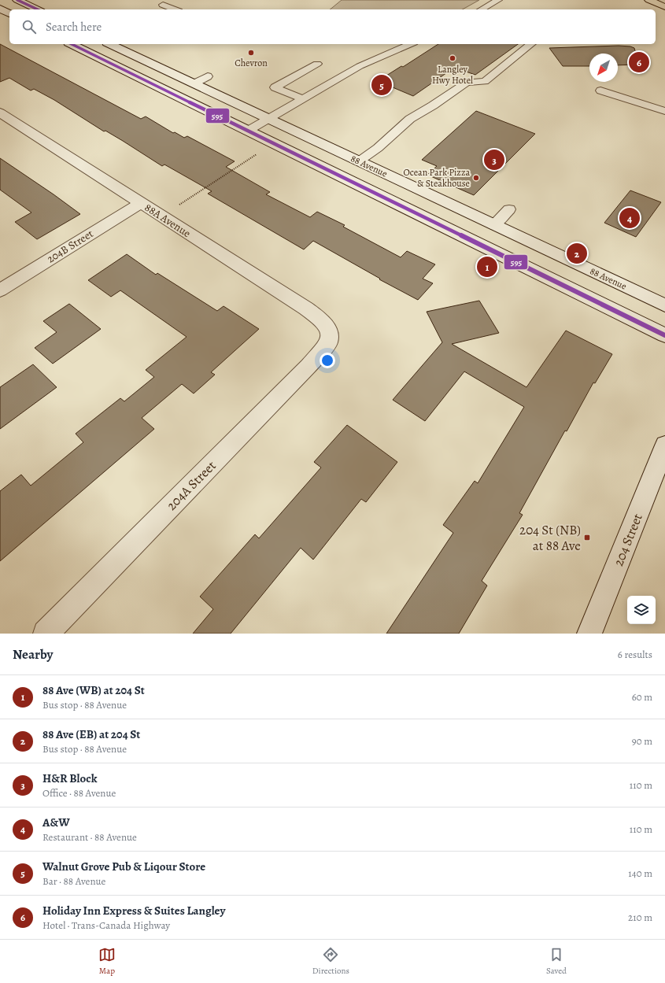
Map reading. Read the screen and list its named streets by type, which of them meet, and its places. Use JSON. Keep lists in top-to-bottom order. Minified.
{"streets":{"main road":["88 Avenue","88A Avenue","204B Street","204A Street","204 Street"]},"crossings":[["88A Avenue","204B Street"],["88A Avenue","204A Street"]],"places":{"other":["Chevron","Langley Hwy Hotel","Ocean Park Pizza & Steakhouse"],"transit":["204 St (NB) at 88 Ave"]},"lines":["transit line 595"],"north":"bottom left","page":{"search":"Search here","pins":["6","5","3","4","2","1"],"heading":["Nearby","6 results"],"list":[{"mark":"1","name":"88 Ave (WB) at 204 St","note":"Bus stop · 88 Avenue","value":"60 m"},{"mark":"2","name":"88 Ave (EB) at 204 St","note":"Bus stop · 88 Avenue","value":"90 m"},{"mark":"3","name":"H&R Block","note":"Office · 88 Avenue","value":"110 m"},{"mark":"4","name":"A&W","note":"Restaurant · 88 Avenue","value":"110 m"},{"mark":"5","name":"Walnut Grove Pub & Liqour Store","note":"Bar · 88 Avenue","value":"140 m"},{"mark":"6","name":"Holiday Inn Express & Suites Langley","note":"Hotel · Trans-Canada Highway","value":"210 m"}],"nav":["Map","Directions","Saved"]}}
